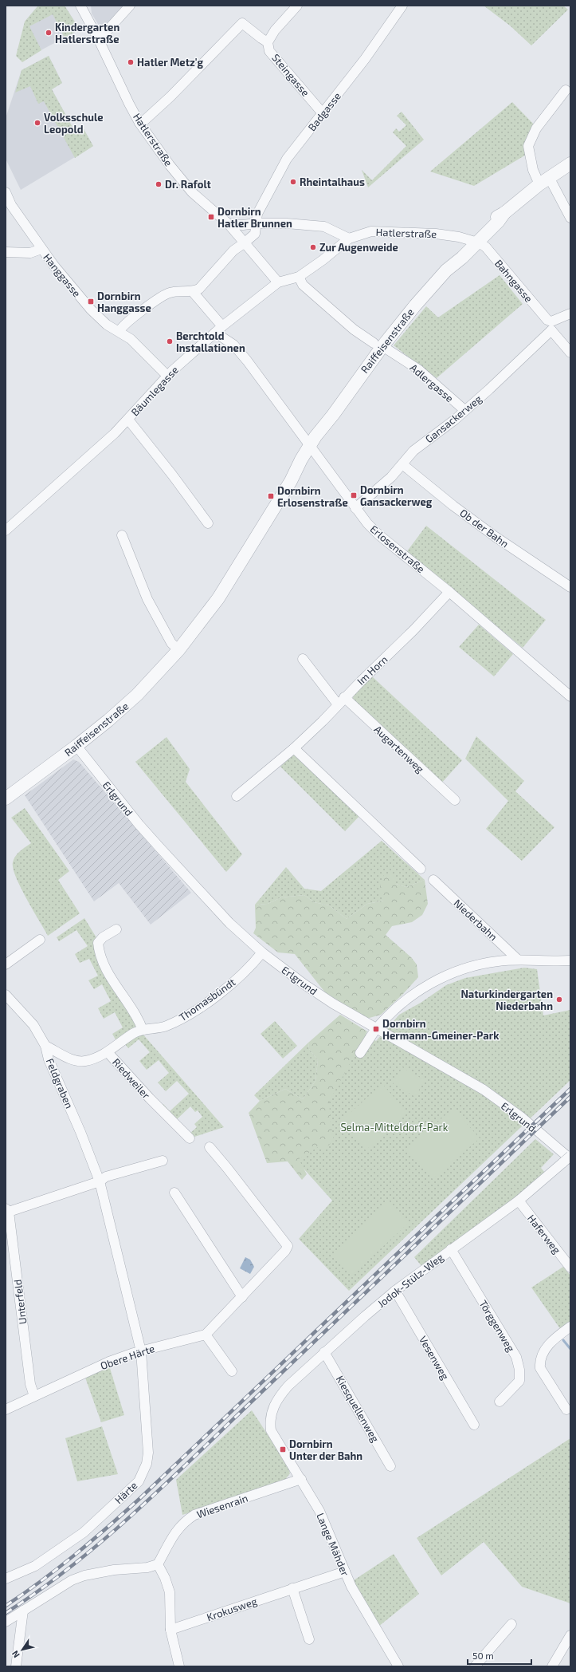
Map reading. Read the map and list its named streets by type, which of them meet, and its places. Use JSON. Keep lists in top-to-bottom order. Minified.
{"streets":{"street":["Steingasse","Badgasse","Hatlerstraße","Hanggasse","Bahngasse","Raiffeisenstraße","Adlergasse","Bäumlegasse","Gansackerweg","Ob der Bahn","Erlosenstraße","Im Horn","Augartenweg","Erlgrund","Niederbahn","Thomasbündt","Riedweiler","Feldgraben","Haferweg","Jodok-Stülz-Weg","Unterfeld","Törggenweg","Obere Härte","Vesenweg","Kiesquellenweg","Härte","Wiesenrain","Lange Mähder","Krokusweg"]},"crossings":[["Steingasse","Badgasse"],["Badgasse","Erlosenstraße"],["Hatlerstraße","Bahngasse"],["Hatlerstraße","Raiffeisenstraße"],["Hatlerstraße","Bäumlegasse"],["Hanggasse","Bäumlegasse"],["Bahngasse","Raiffeisenstraße"],["Bahngasse","Gansackerweg"],["Raiffeisenstraße","Adlergasse"],["Raiffeisenstraße","Erlosenstraße"],["Raiffeisenstraße","Erlgrund"],["Adlergasse","Bäumlegasse"],["Adlergasse","Gansackerweg"],["Bäumlegasse","Erlosenstraße"],["Gansackerweg","Ob der Bahn"],["Gansackerweg","Erlosenstraße"],["Erlosenstraße","Im Horn"],["Im Horn","Augartenweg"],["Erlgrund","Thomasbündt"],["Erlgrund","Jodok-Stülz-Weg"],["Thomasbündt","Riedweiler"],["Riedweiler","Feldgraben"],["Feldgraben","Obere Härte"],["Feldgraben","Härte"],["Haferweg","Jodok-Stülz-Weg"],["Jodok-Stülz-Weg","Törggenweg"],["Jodok-Stülz-Weg","Vesenweg"],["Jodok-Stülz-Weg","Kiesquellenweg"],["Jodok-Stülz-Weg","Lange Mähder"],["Unterfeld","Obere Härte"],["Obere Härte","Härte"],["Wiesenrain","Lange Mähder"],["Lange Mähder","Krokusweg"]],"parks":["Selma-Mitteldorf-Park"],"places":{"other":["Kindergarten Hatlerstraße","Hatler Metz'g","Volksschule Leopold","Rheintalhaus","Dr. Rafolt","Zur Augenweide","Berchtold Installationen","Naturkindergarten Niederbahn"],"transit":["Dornbirn Hatler Brunnen","Dornbirn Hanggasse","Dornbirn Gansackerweg","Dornbirn Erlosenstraße","Dornbirn Hermann-Gmeiner-Park","Dornbirn Unter der Bahn"]},"scale_bar":"50 m","north":"bottom left"}
